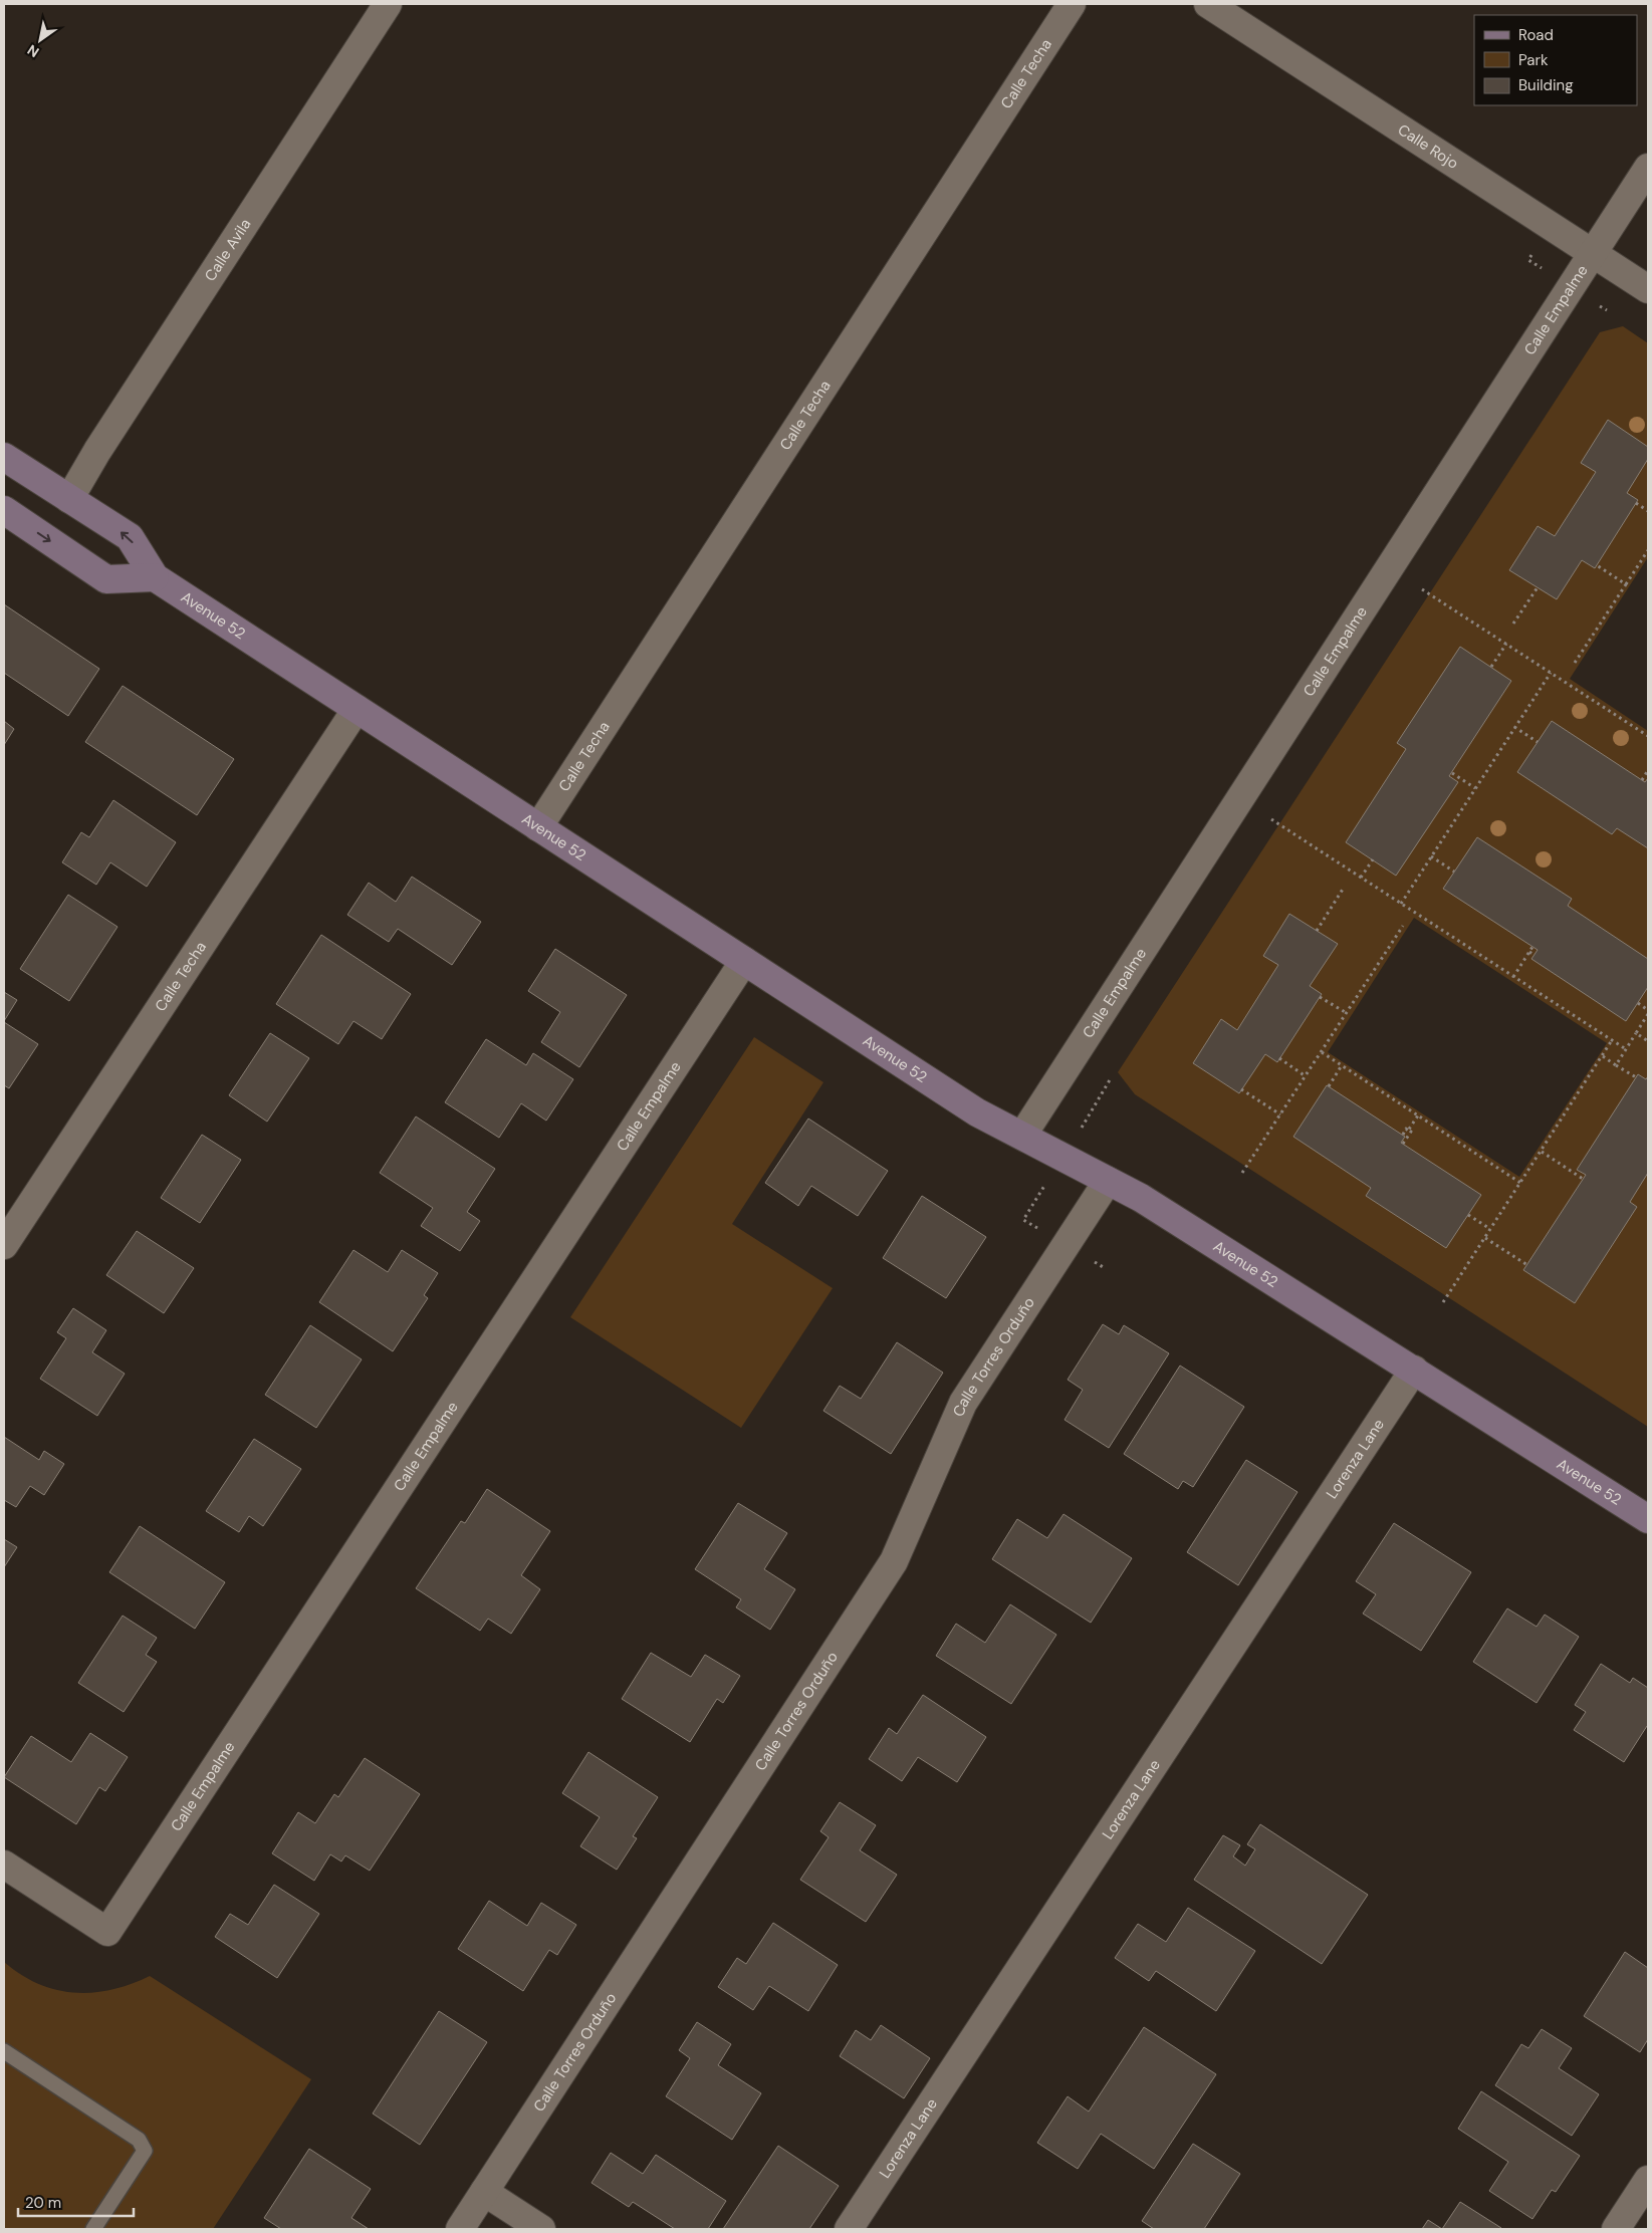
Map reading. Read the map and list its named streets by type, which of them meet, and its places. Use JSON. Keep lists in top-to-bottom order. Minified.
{"streets":{"main road":["Avenue 52"],"street":["Calle Techa","Calle Rojo","Calle Avila","Calle Empalme","Calle Torres Orduño","Lorenza Lane"]},"crossings":[["Calle Techa","Avenue 52"],["Calle Rojo","Calle Empalme"],["Calle Avila","Avenue 52"],["Calle Empalme","Avenue 52"],["Avenue 52","Calle Torres Orduño"],["Avenue 52","Lorenza Lane"]],"legend":["Road","Park","Building"],"scale_bar":"20 m","north":"bottom left"}
